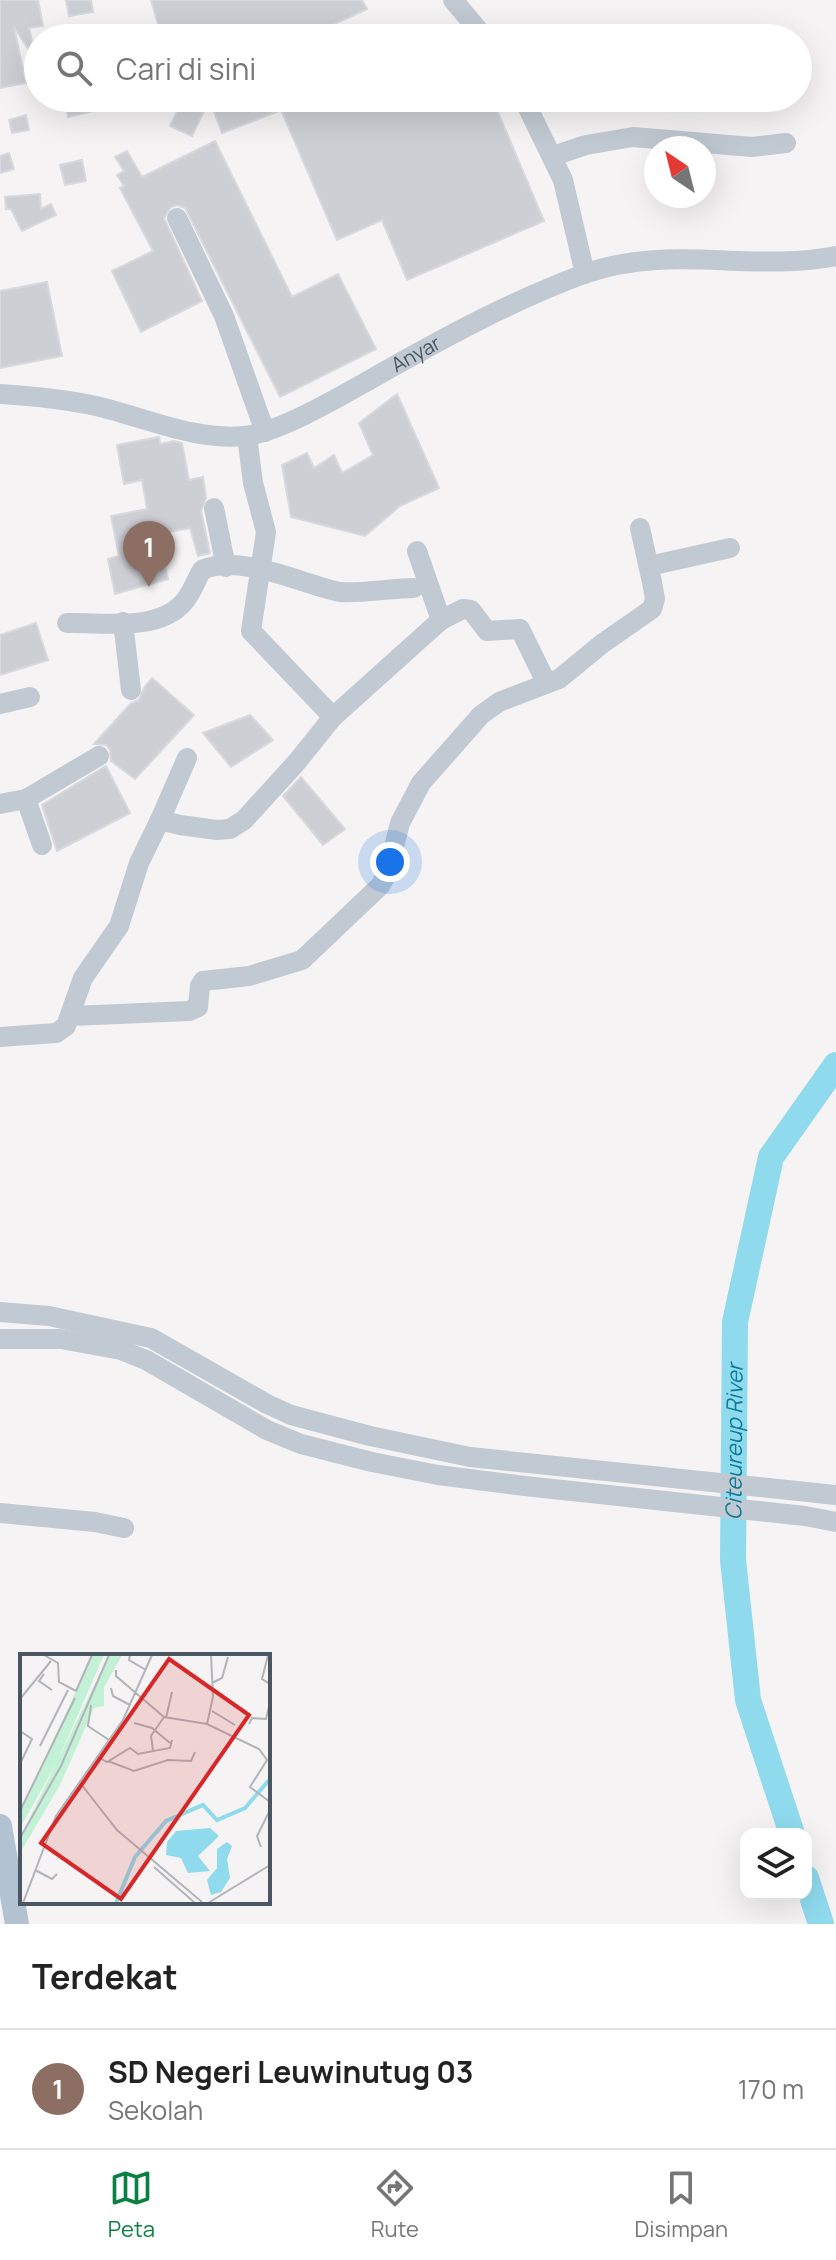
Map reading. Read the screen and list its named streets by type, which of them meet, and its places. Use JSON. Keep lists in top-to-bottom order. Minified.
{"streets":{"street":["Anyar"]},"water":["Citeureup River"],"north":"top left","page":{"search":"Cari di sini","pins":"1","heading":"Terdekat","list":[{"mark":"1","name":"SD Negeri Leuwinutug 03","note":"Sekolah","value":"170 m"}],"nav":["Peta","Rute","Disimpan"]}}
